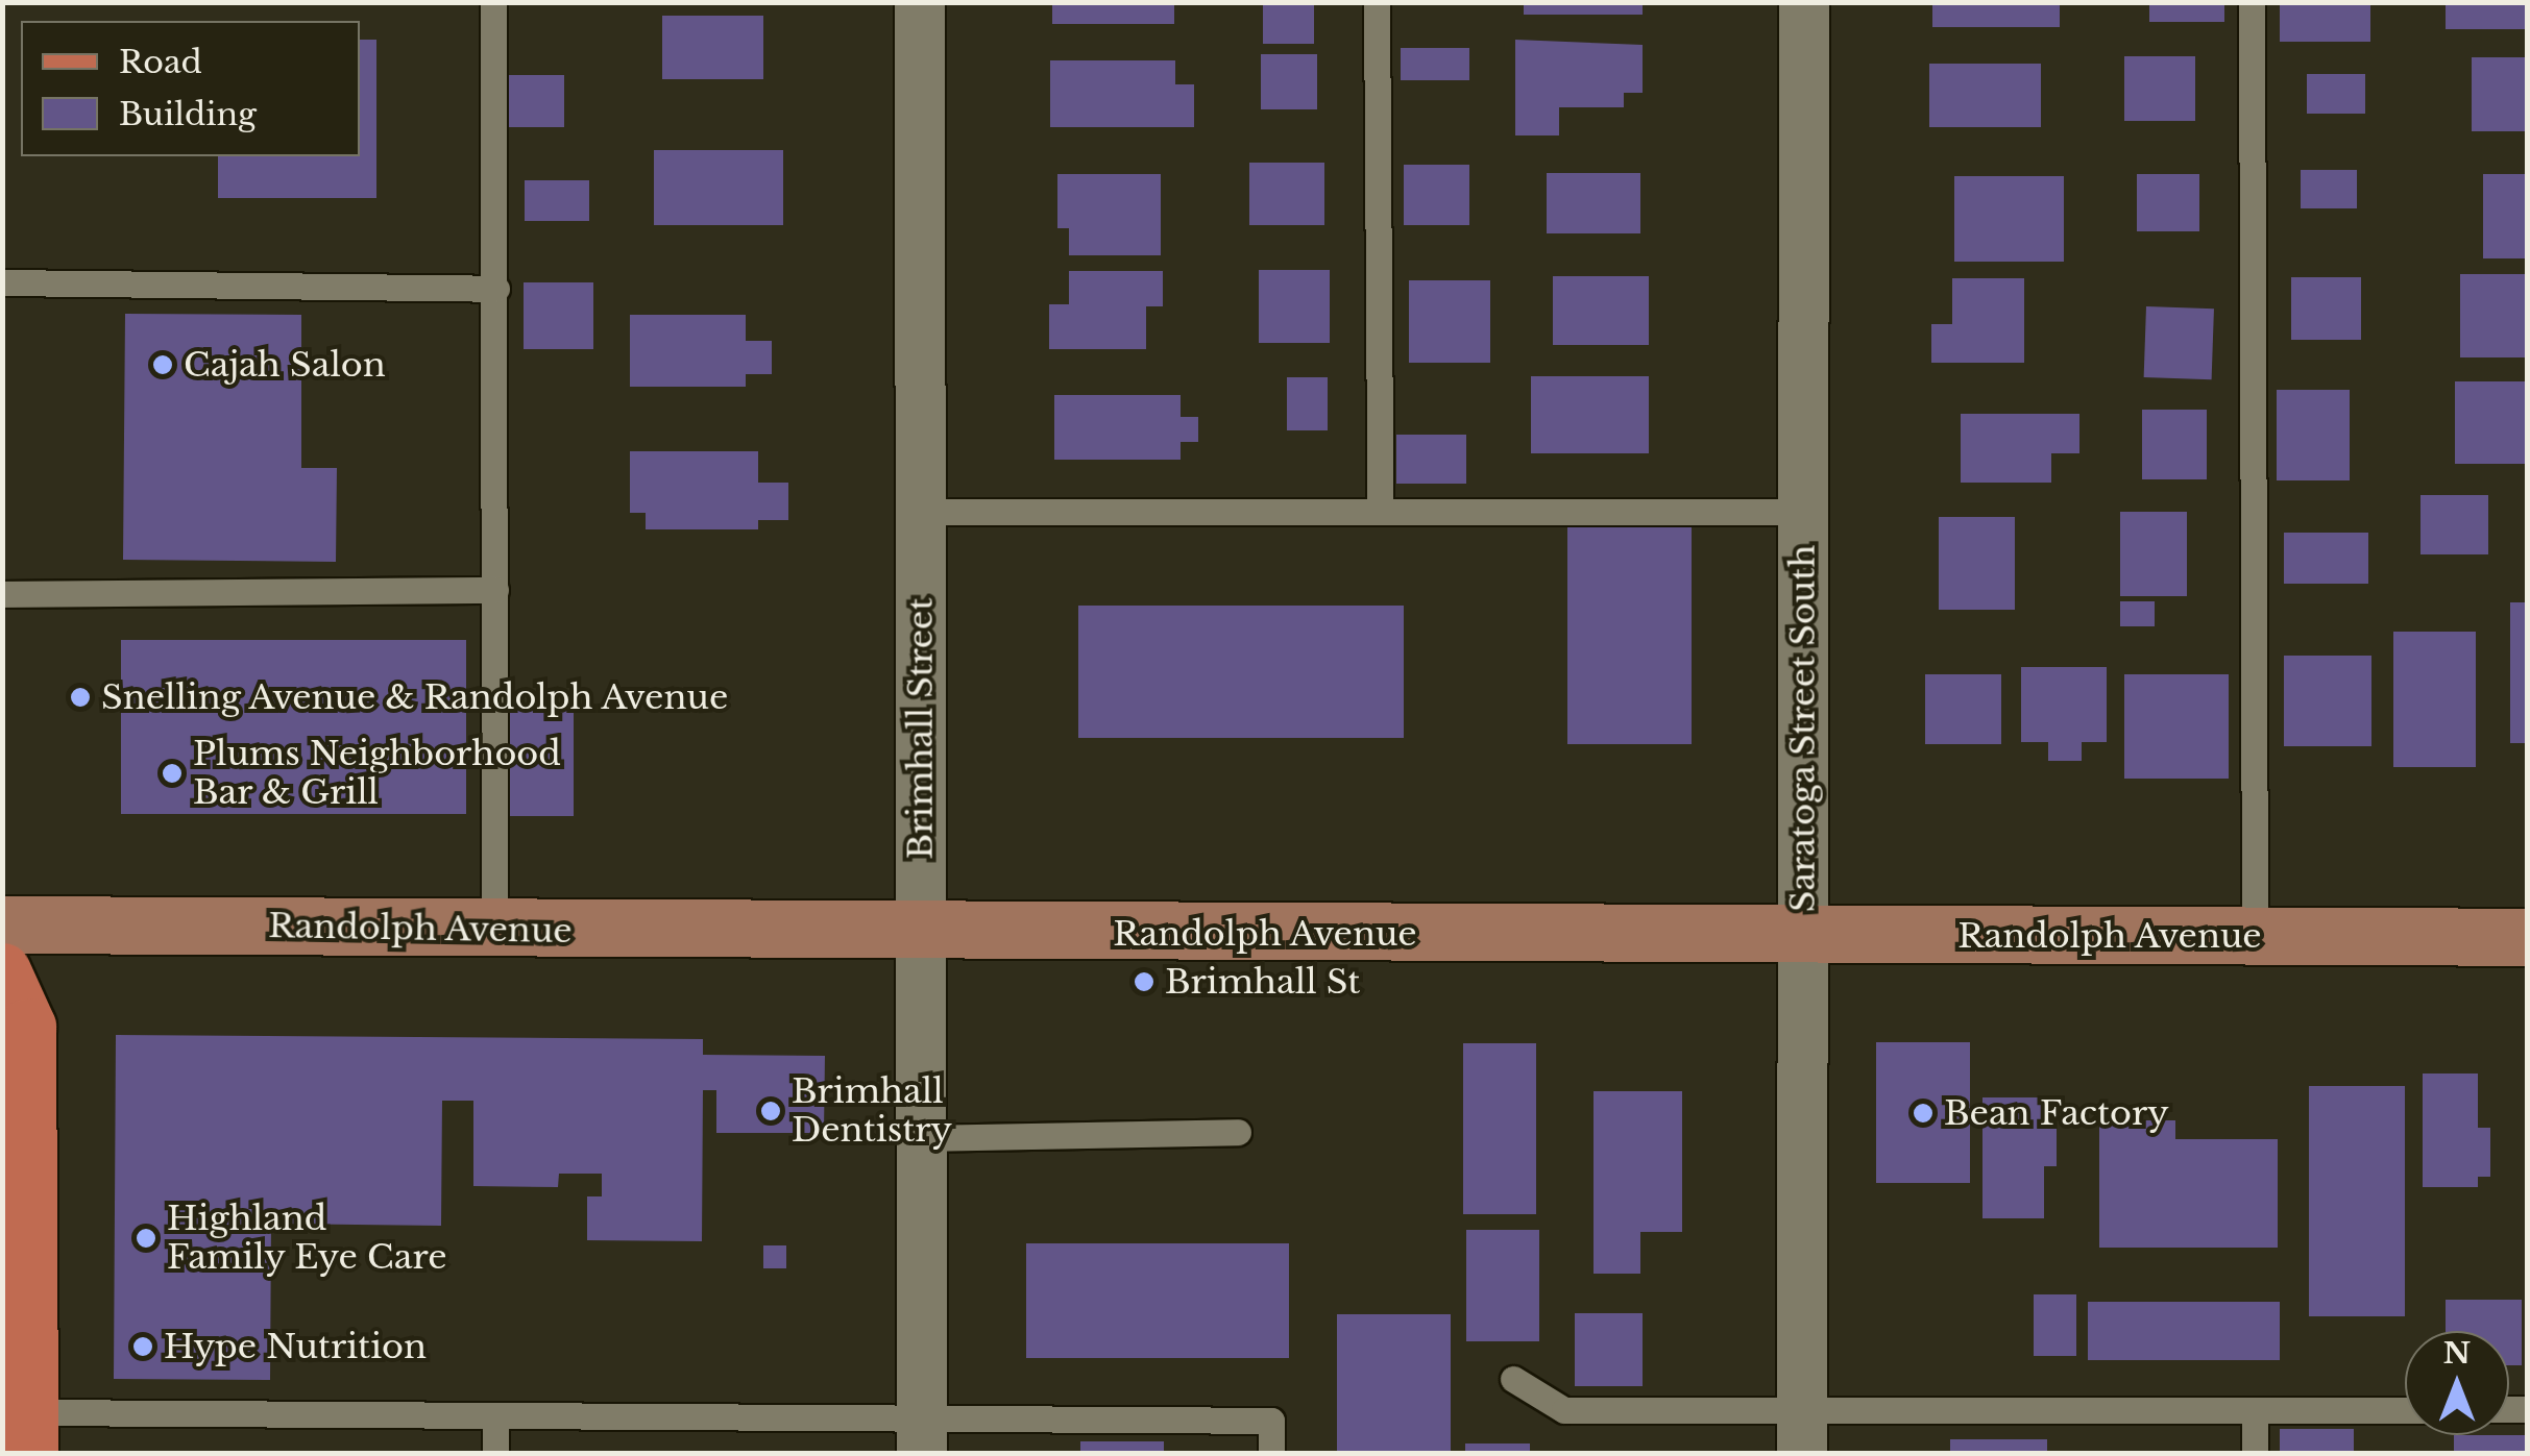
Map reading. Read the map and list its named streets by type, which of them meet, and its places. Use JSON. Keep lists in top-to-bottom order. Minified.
{"streets":{"main road":["Randolph Avenue"],"street":["Brimhall Street","Saratoga Street South"]},"crossings":[["Brimhall Street","Randolph Avenue"],["Saratoga Street South","Randolph Avenue"]],"places":["Cajah Salon","Snelling Avenue & Randolph Avenue","Plums Neighborhood Bar & Grill","Brimhall St","Brimhall Dentistry","Bean Factory","Highland Family Eye Care","Hype Nutrition"],"legend":["Road","Building"],"north":"top"}
